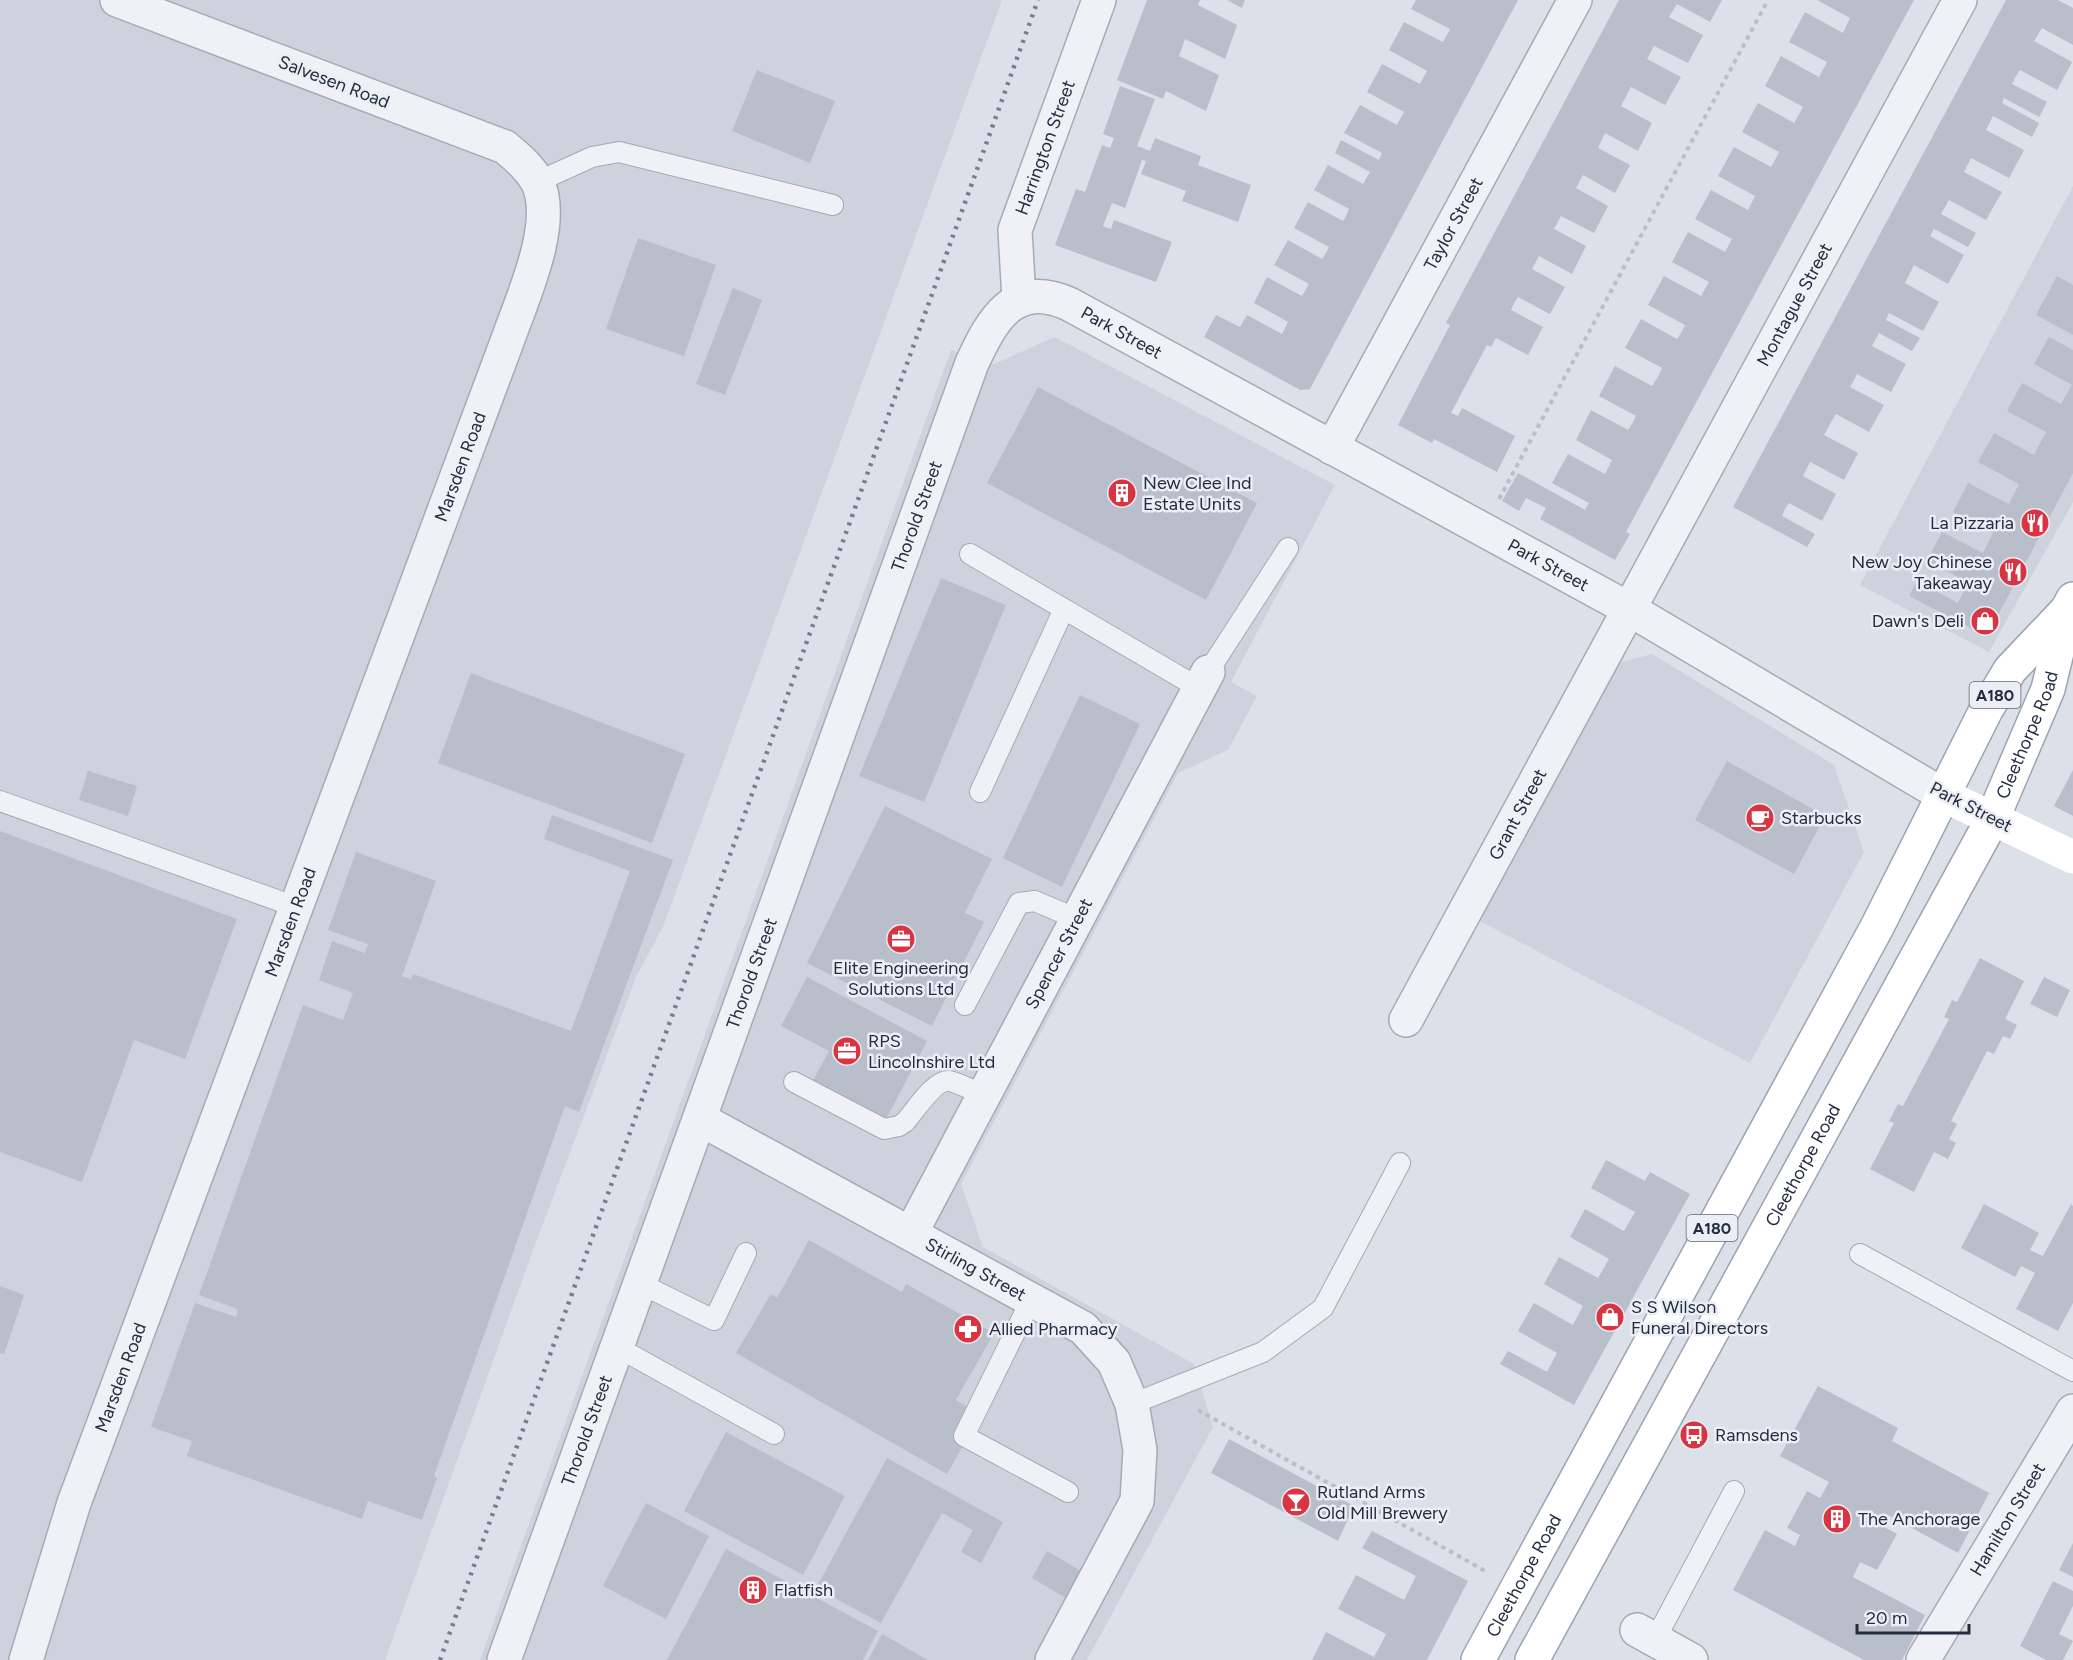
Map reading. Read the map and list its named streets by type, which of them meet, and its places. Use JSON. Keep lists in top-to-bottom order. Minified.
{"streets":{"main road":["Park Street","A180","Cleethorpe Road"],"street":["Salvesen Road","Harrington Street","Taylor Street","Montague Street","Marsden Road","Thorold Street","Grant Street","Spencer Street","Stirling Street","Hamilton Street"]},"crossings":[["Salvesen Road","Marsden Road"],["Harrington Street","Park Street"],["Harrington Street","Thorold Street"],["Taylor Street","Park Street"],["Montague Street","Park Street"],["Montague Street","Grant Street"],["Park Street","Thorold Street"],["Park Street","Cleethorpe Road"],["Park Street","Grant Street"],["Thorold Street","Stirling Street"],["Spencer Street","Stirling Street"]],"places":{"building":["New Clee Ind Estate Units","The Anchorage","Flatfish"],"restaurant":["La Pizzaria","New Joy Chinese Takeaway"],"shop":["Dawn's Deli","S S Wilson Funeral Directors"],"cafe":["Starbucks"],"office":["Elite Engineering Solutions Ltd","RPS Lincolnshire Ltd"],"pharmacy":["Allied Pharmacy"],"bus stop":["Ramsdens"],"bar":["Rutland Arms Old Mill Brewery"]},"scale_bar":"20 m"}
